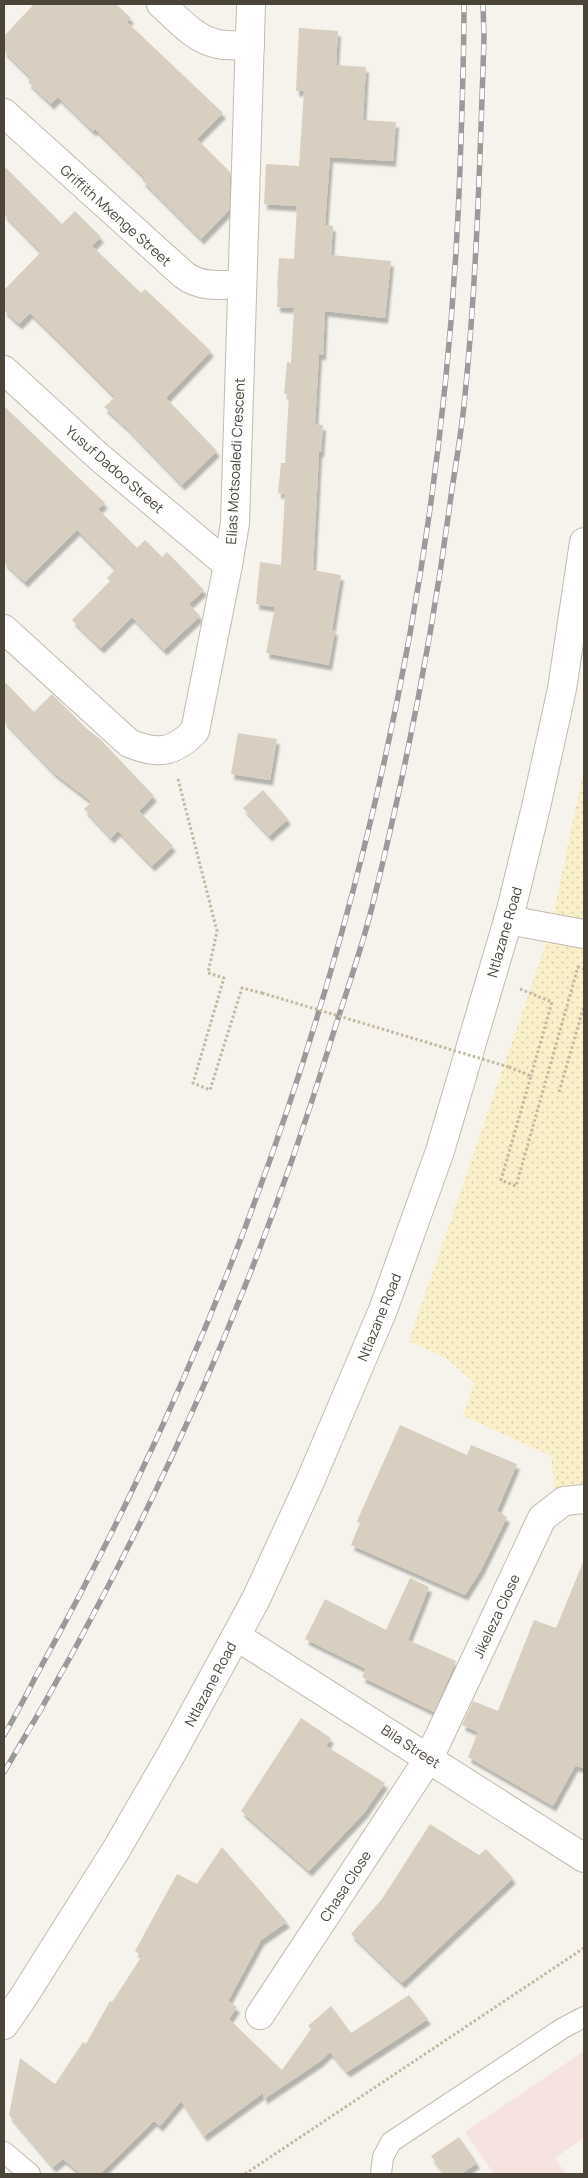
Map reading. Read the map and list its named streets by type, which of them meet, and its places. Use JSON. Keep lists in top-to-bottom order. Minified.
{"streets":{"street":["Griffith Mxenge Street","Elias Motsoaledi Crescent","Yusuf Dadoo Street","Ntlazane Road","Jikeleza Close","Bila Street","Chasa Close"]},"crossings":[["Griffith Mxenge Street","Elias Motsoaledi Crescent"],["Elias Motsoaledi Crescent","Yusuf Dadoo Street"],["Ntlazane Road","Bila Street"],["Jikeleza Close","Bila Street"],["Jikeleza Close","Chasa Close"],["Bila Street","Chasa Close"]]}
